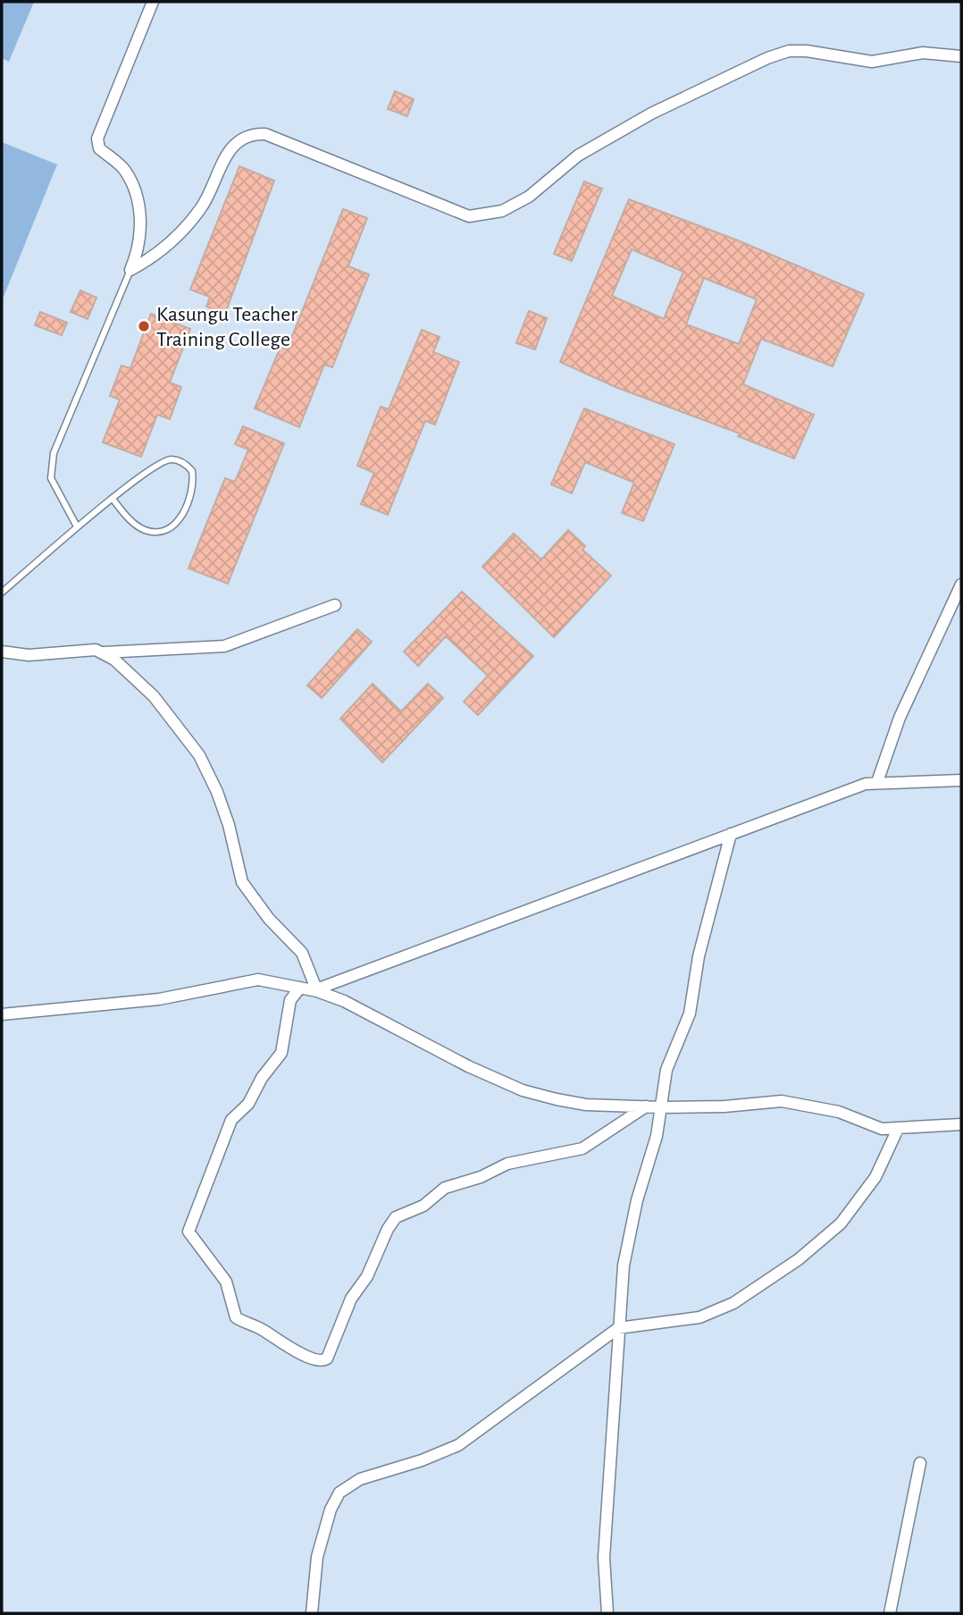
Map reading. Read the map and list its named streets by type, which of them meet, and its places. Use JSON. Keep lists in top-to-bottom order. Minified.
{"places":["Kasungu Teacher Training College"]}
